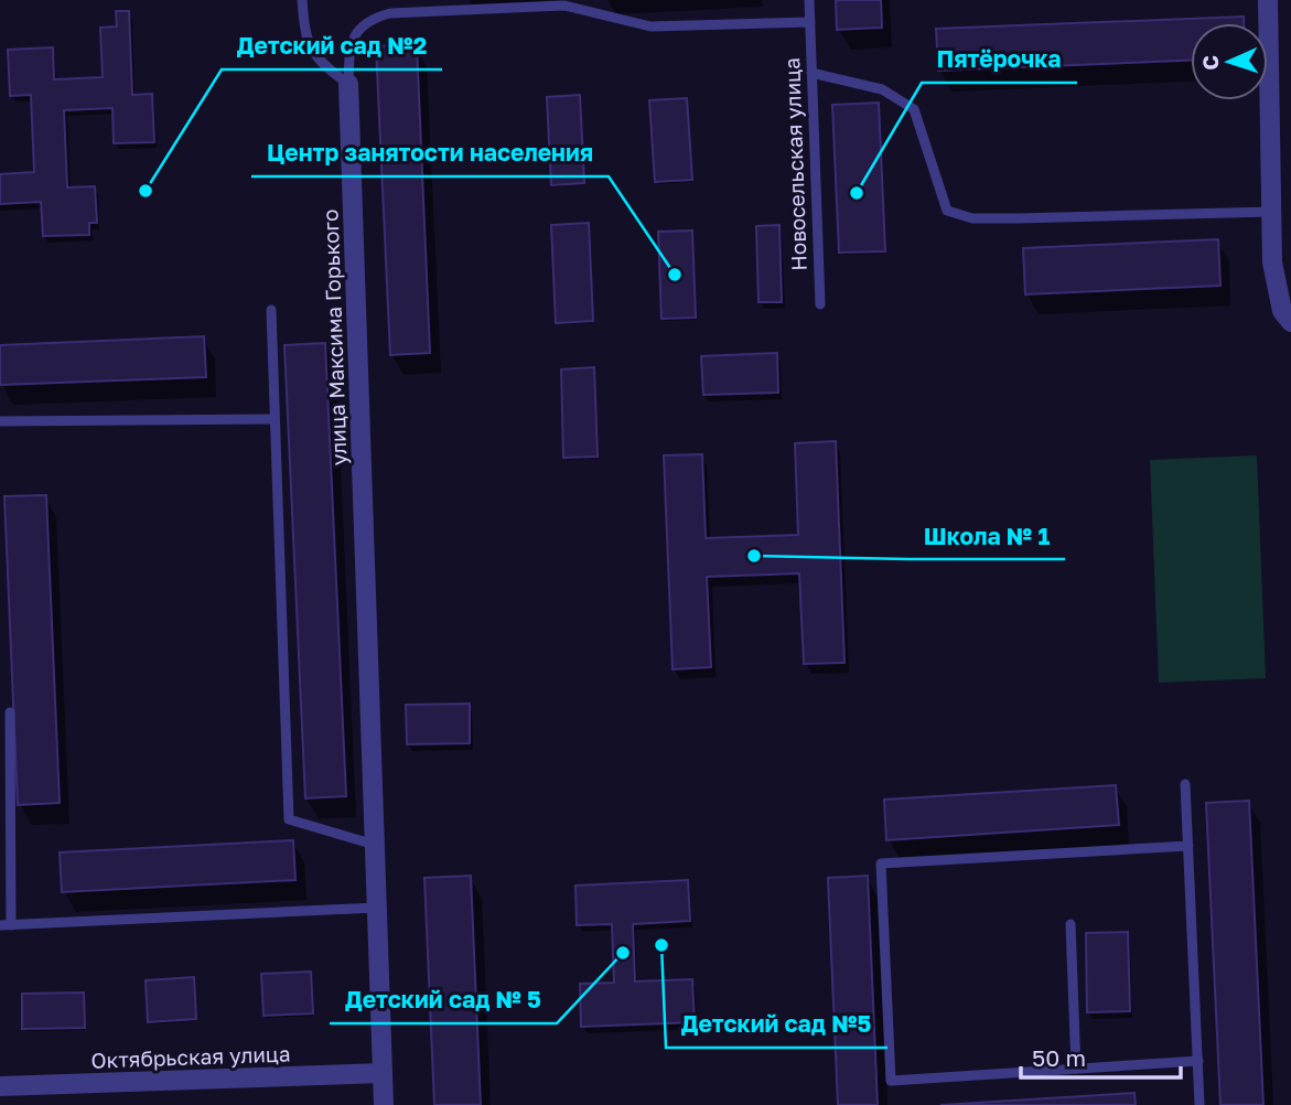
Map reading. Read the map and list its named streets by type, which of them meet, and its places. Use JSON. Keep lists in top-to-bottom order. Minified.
{"streets":{"street":["улица Максима Горького","Октябрьская улица"],"lane":["Новосельская улица"]},"crossings":[["Новосельская улица","улица Максима Горького"],["улица Максима Горького","Октябрьская улица"]],"places":["Детский сад №2","Пятёрочка","Центр занятости населения","Школа № 1","Детский сад №5","Детский сад № 5"],"scale_bar":"50 m","north":"left"}
